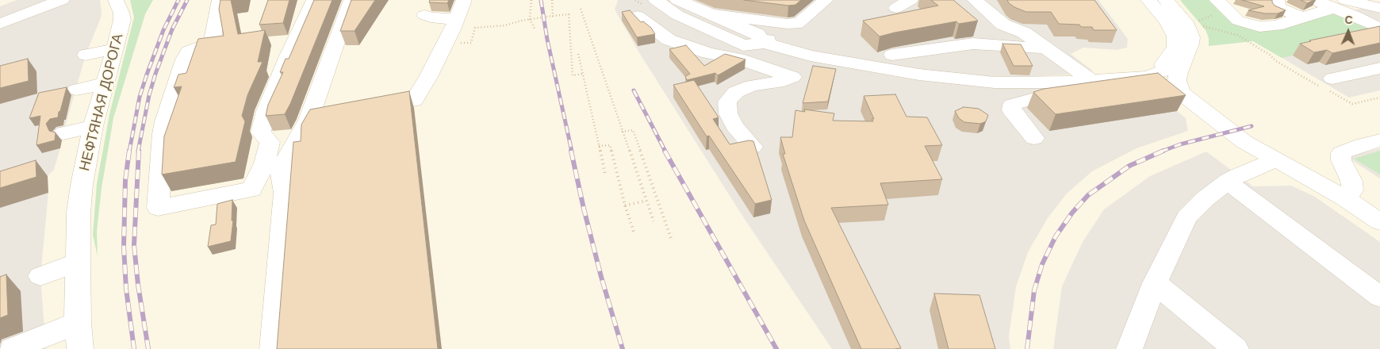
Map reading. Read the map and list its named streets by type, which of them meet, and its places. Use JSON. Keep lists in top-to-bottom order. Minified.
{"streets":{"street":["НЕФТЯНАЯ ДОРОГА"]},"north":"top"}
